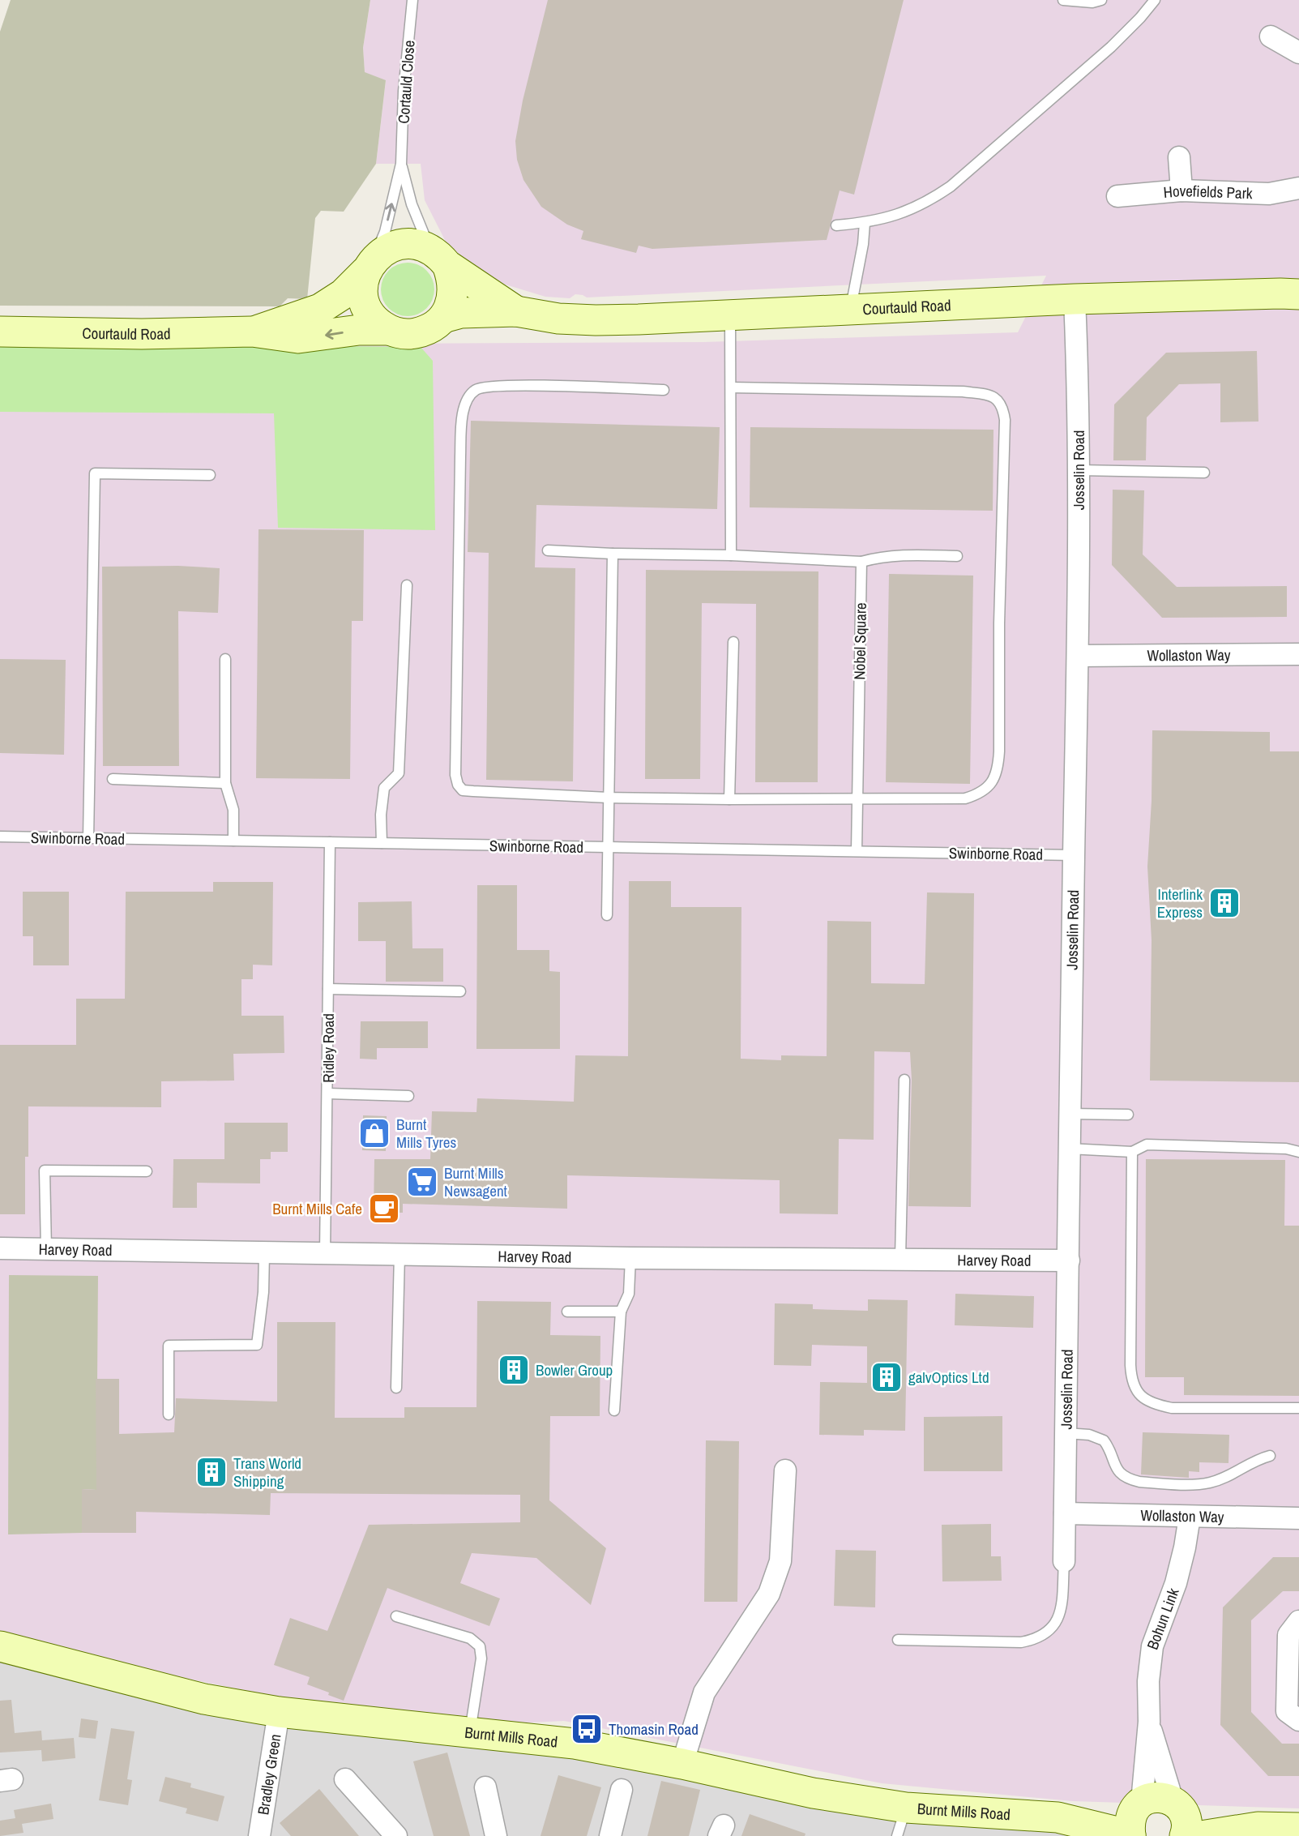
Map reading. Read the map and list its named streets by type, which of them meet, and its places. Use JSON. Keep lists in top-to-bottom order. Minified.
{"streets":{"street":["Hovefields Park","Courtauld Road","Josselin Road","Wollaston Way","Harvey Road","Bohun Link","Burnt Mills Road","Bradley Green"],"lane":["Cortauld Close","Nobel Square","Swinborne Road","Ridley Road"]},"crossings":[["Cortauld Close","Courtauld Road"],["Courtauld Road","Josselin Road"],["Josselin Road","Wollaston Way"],["Josselin Road","Swinborne Road"],["Josselin Road","Harvey Road"],["Nobel Square","Swinborne Road"],["Wollaston Way","Bohun Link"],["Swinborne Road","Ridley Road"],["Ridley Road","Harvey Road"],["Burnt Mills Road","Bradley Green"]],"places":{"building":["Interlink Express","Bowler Group","galvOptics Ltd","Trans World Shipping"],"shop":["Burnt Mills Tyres"],"supermarket":["Burnt Mills Newsagent"],"cafe":["Burnt Mills Cafe"],"bus stop":["Thomasin Road"]}}
